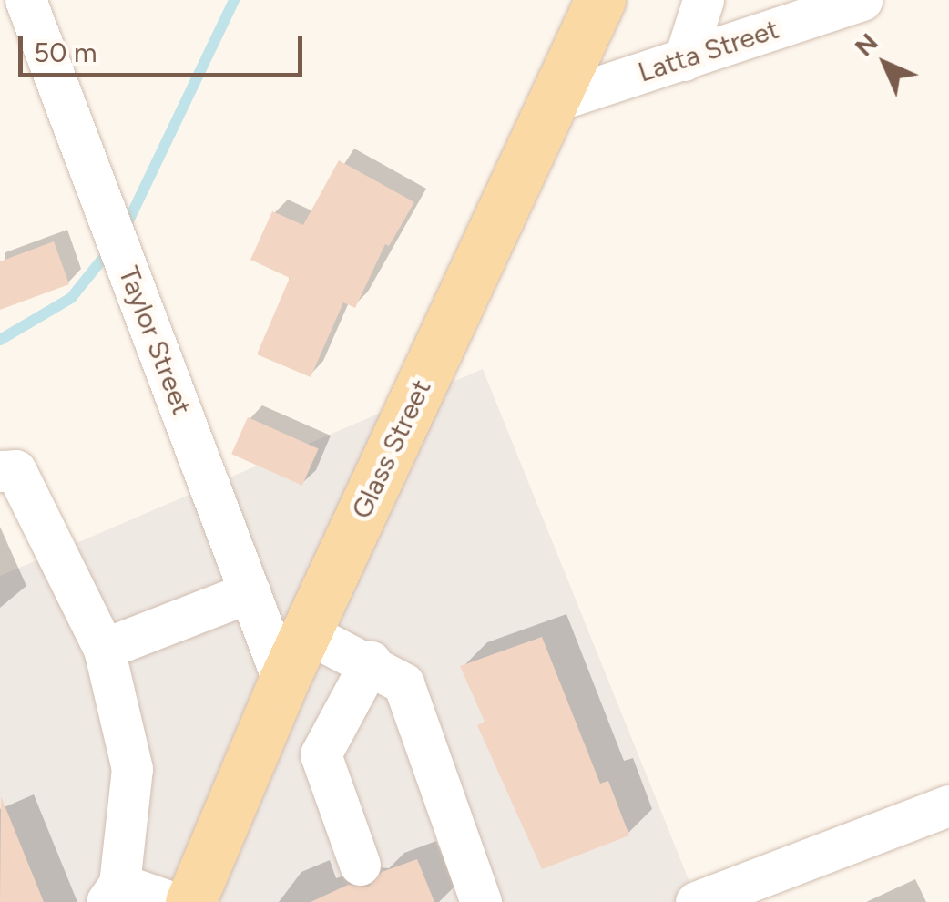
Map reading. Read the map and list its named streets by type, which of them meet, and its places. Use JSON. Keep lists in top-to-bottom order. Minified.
{"streets":{"main road":["Glass Street"],"street":["Latta Street","Taylor Street"]},"crossings":[["Latta Street","Glass Street"],["Taylor Street","Glass Street"]],"scale_bar":"50 m","north":"top left"}
